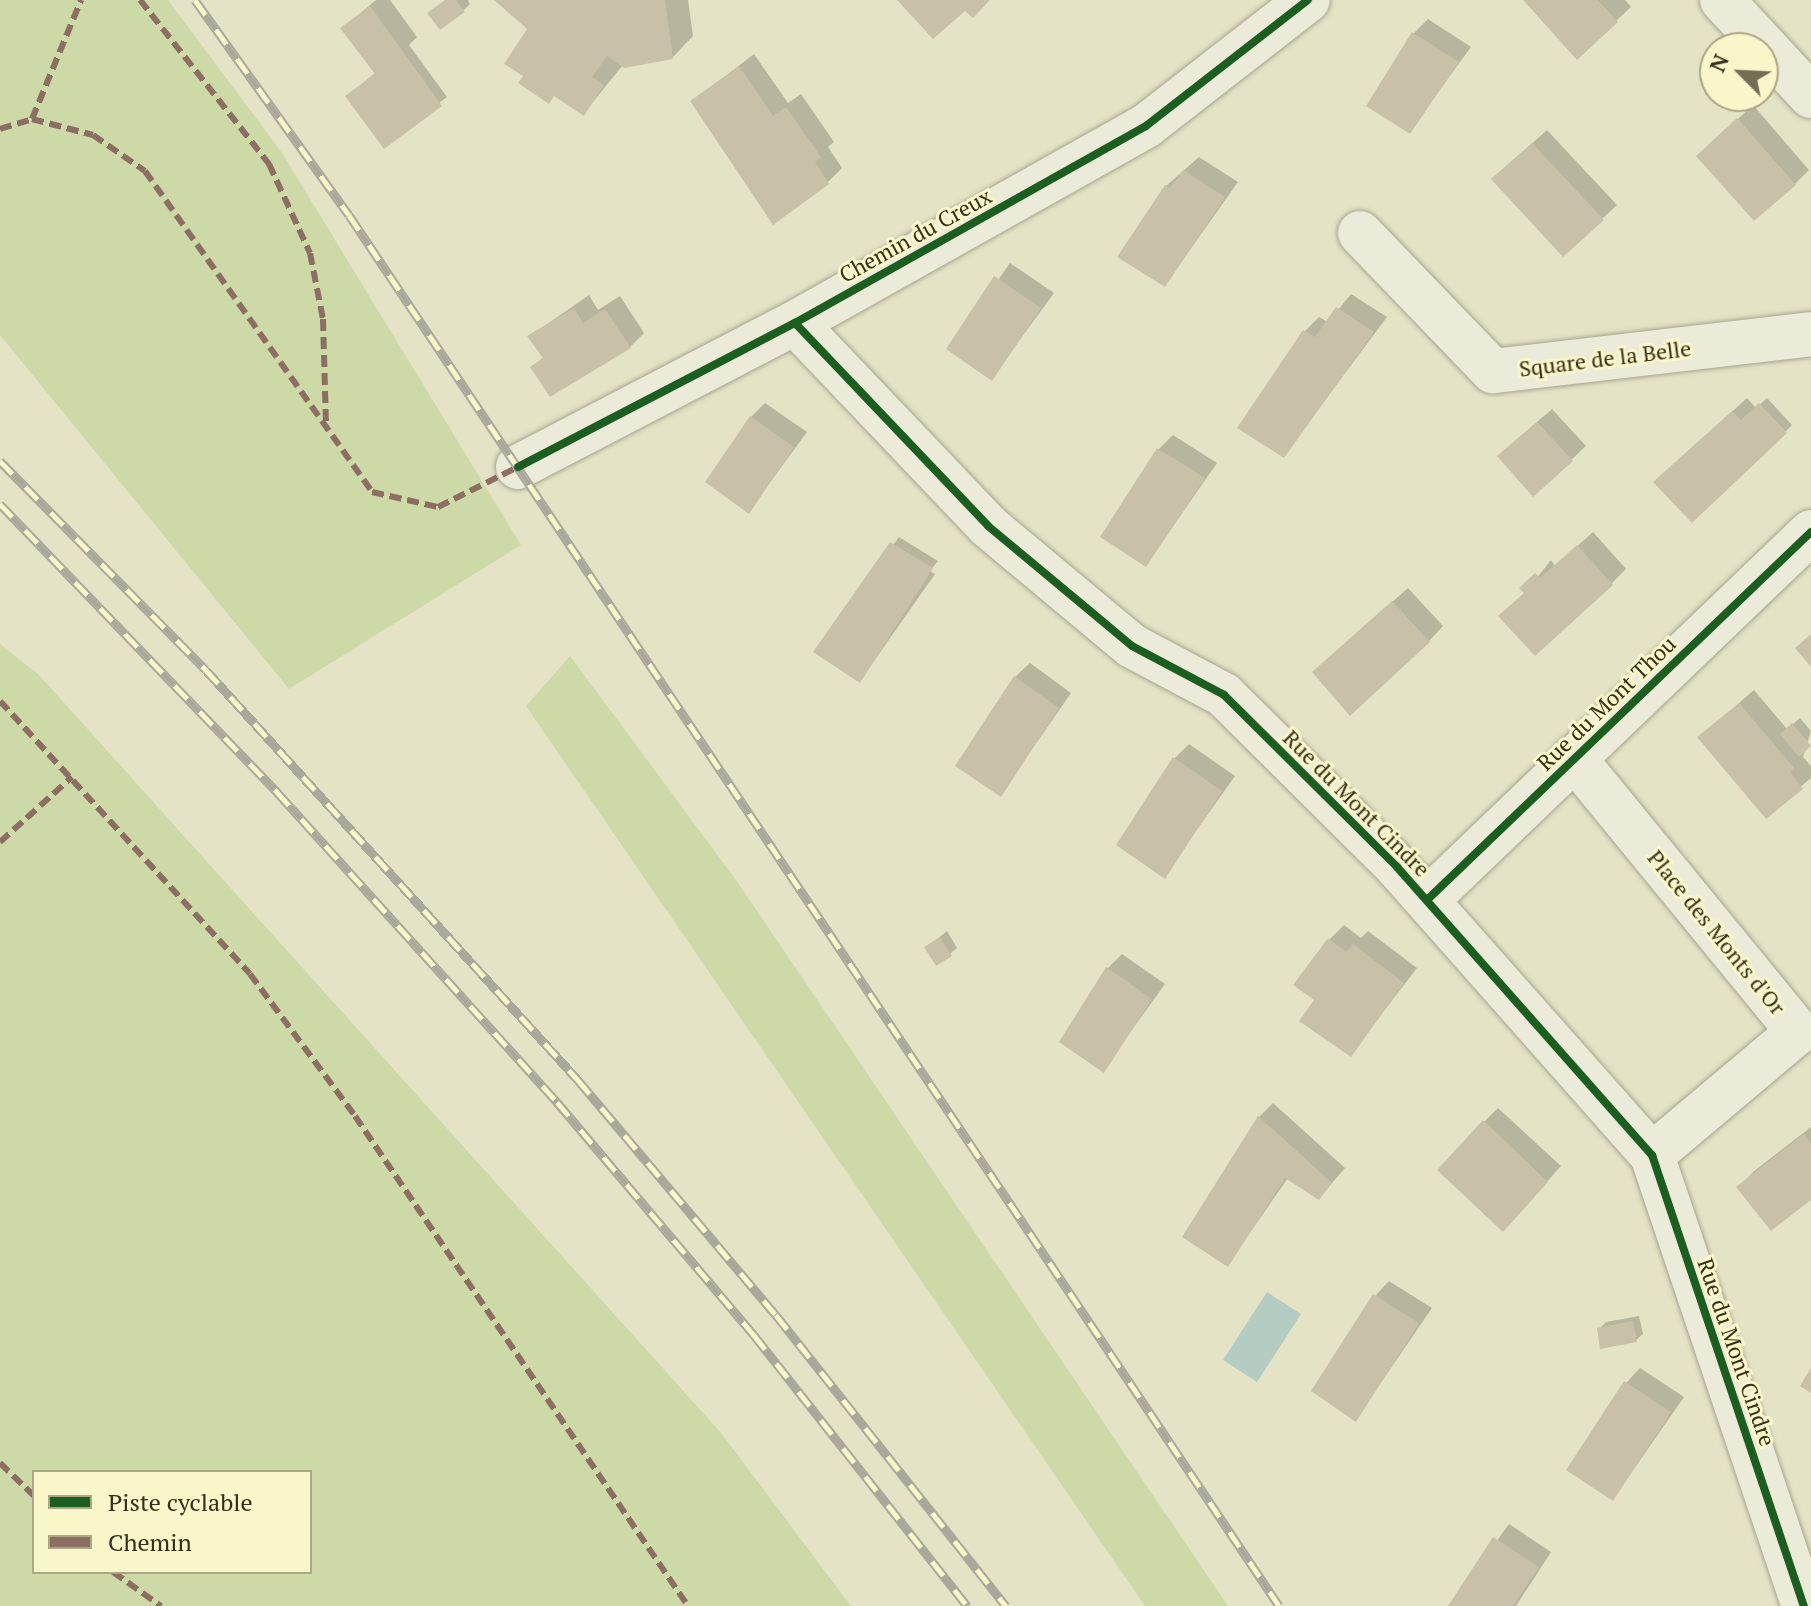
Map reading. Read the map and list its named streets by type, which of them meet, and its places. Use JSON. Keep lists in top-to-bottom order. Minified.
{"streets":{"street":["Chemin du Creux","Square de la Belle","Rue du Mont Thou","Rue du Mont Cindre","Place des Monts d'Or"]},"crossings":[["Chemin du Creux","Rue du Mont Cindre"],["Rue du Mont Thou","Rue du Mont Cindre"],["Rue du Mont Thou","Place des Monts d'Or"],["Rue du Mont Cindre","Place des Monts d'Or"]],"legend":["Piste cyclable","Chemin"],"north":"top left"}
